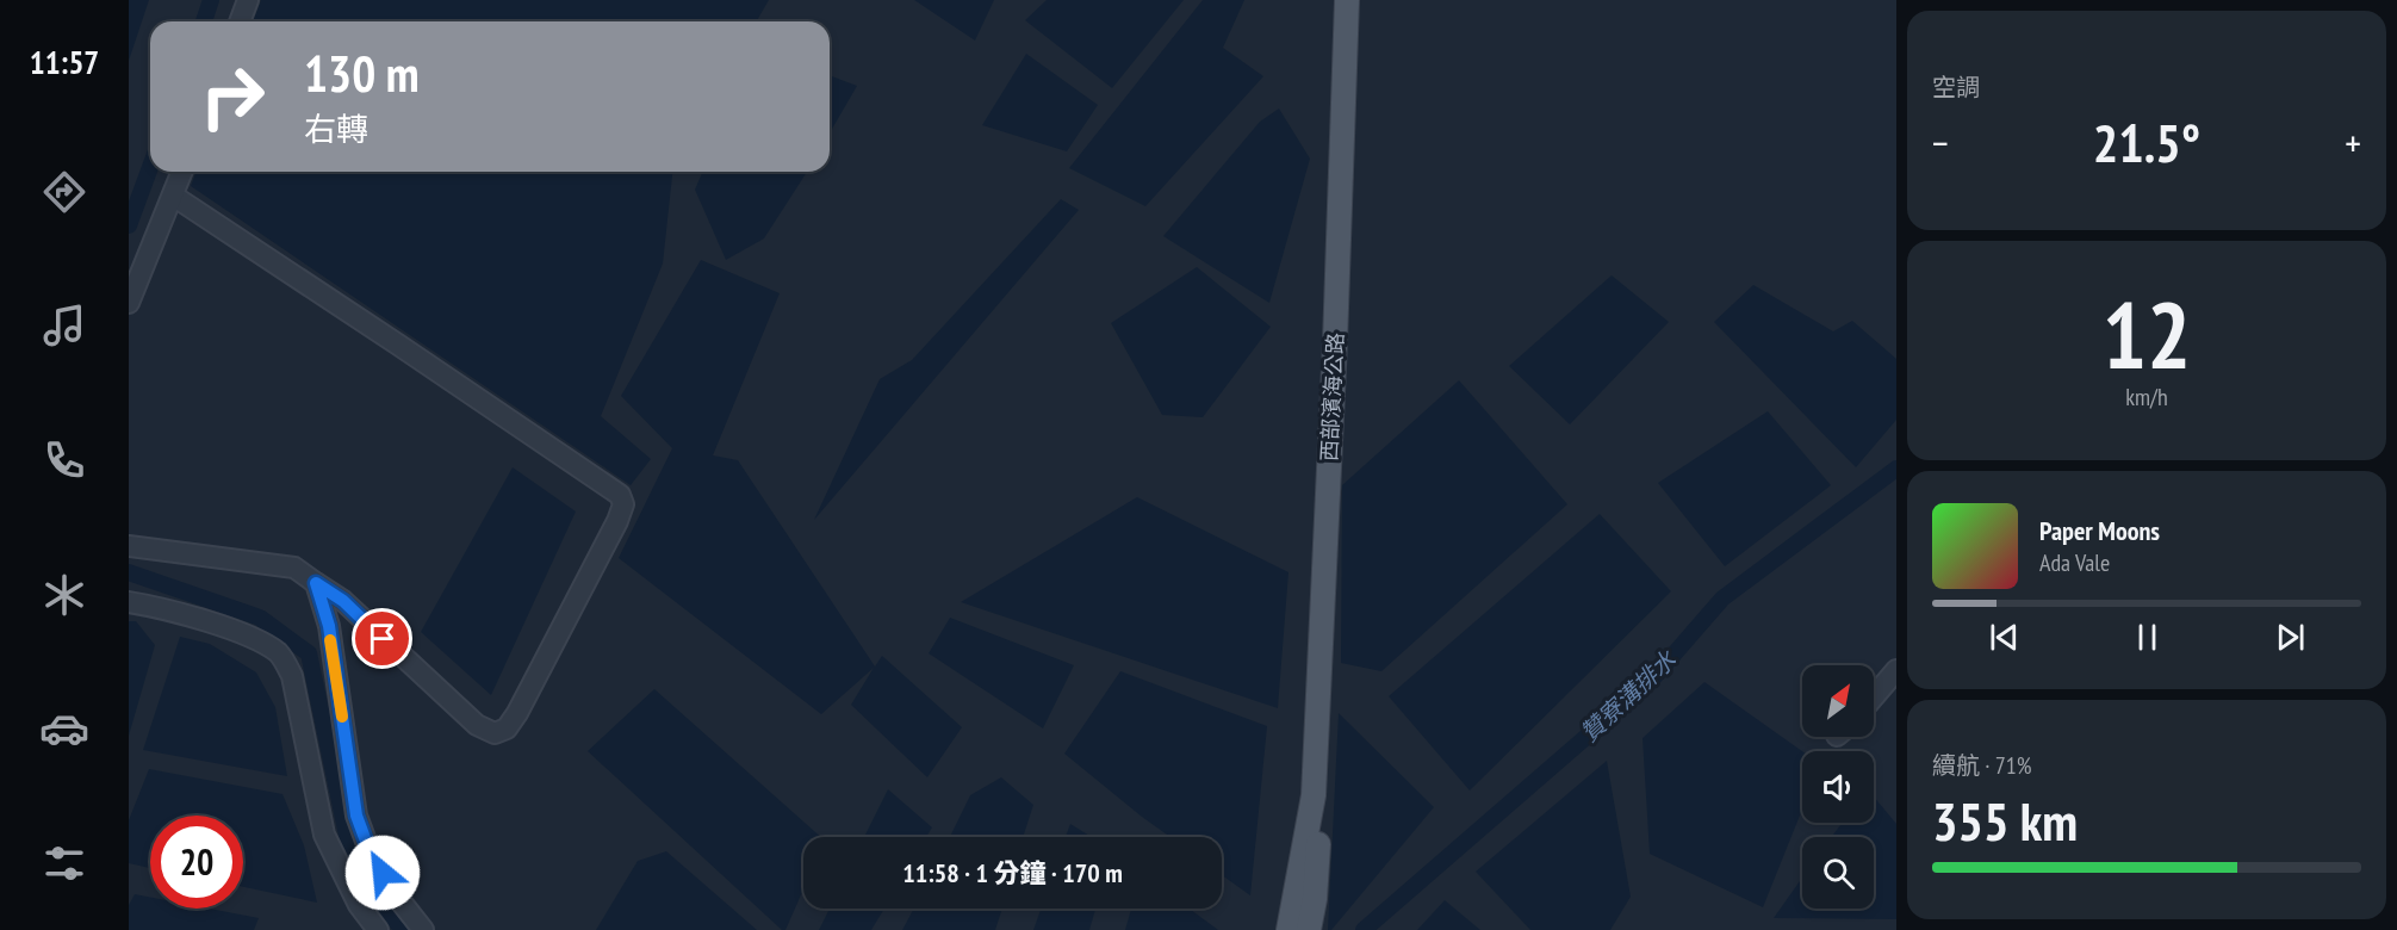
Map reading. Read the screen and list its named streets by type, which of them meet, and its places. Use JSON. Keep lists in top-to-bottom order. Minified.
{"streets":{"main road":["西部濱海公路"]},"water":["贊寮溝排水"],"north":"top right","page":{"tabs":"11:57","tile":["空調",["12","km/h"],["續航 · 71%","355 km"]],"turn":["130 m","右轉"],"heat":["−","21.5°","+"],"song":["Paper Moons","Ada Vale"],"limit":"20","trip":"11:58 · 1 分鐘 · 170 m"}}
